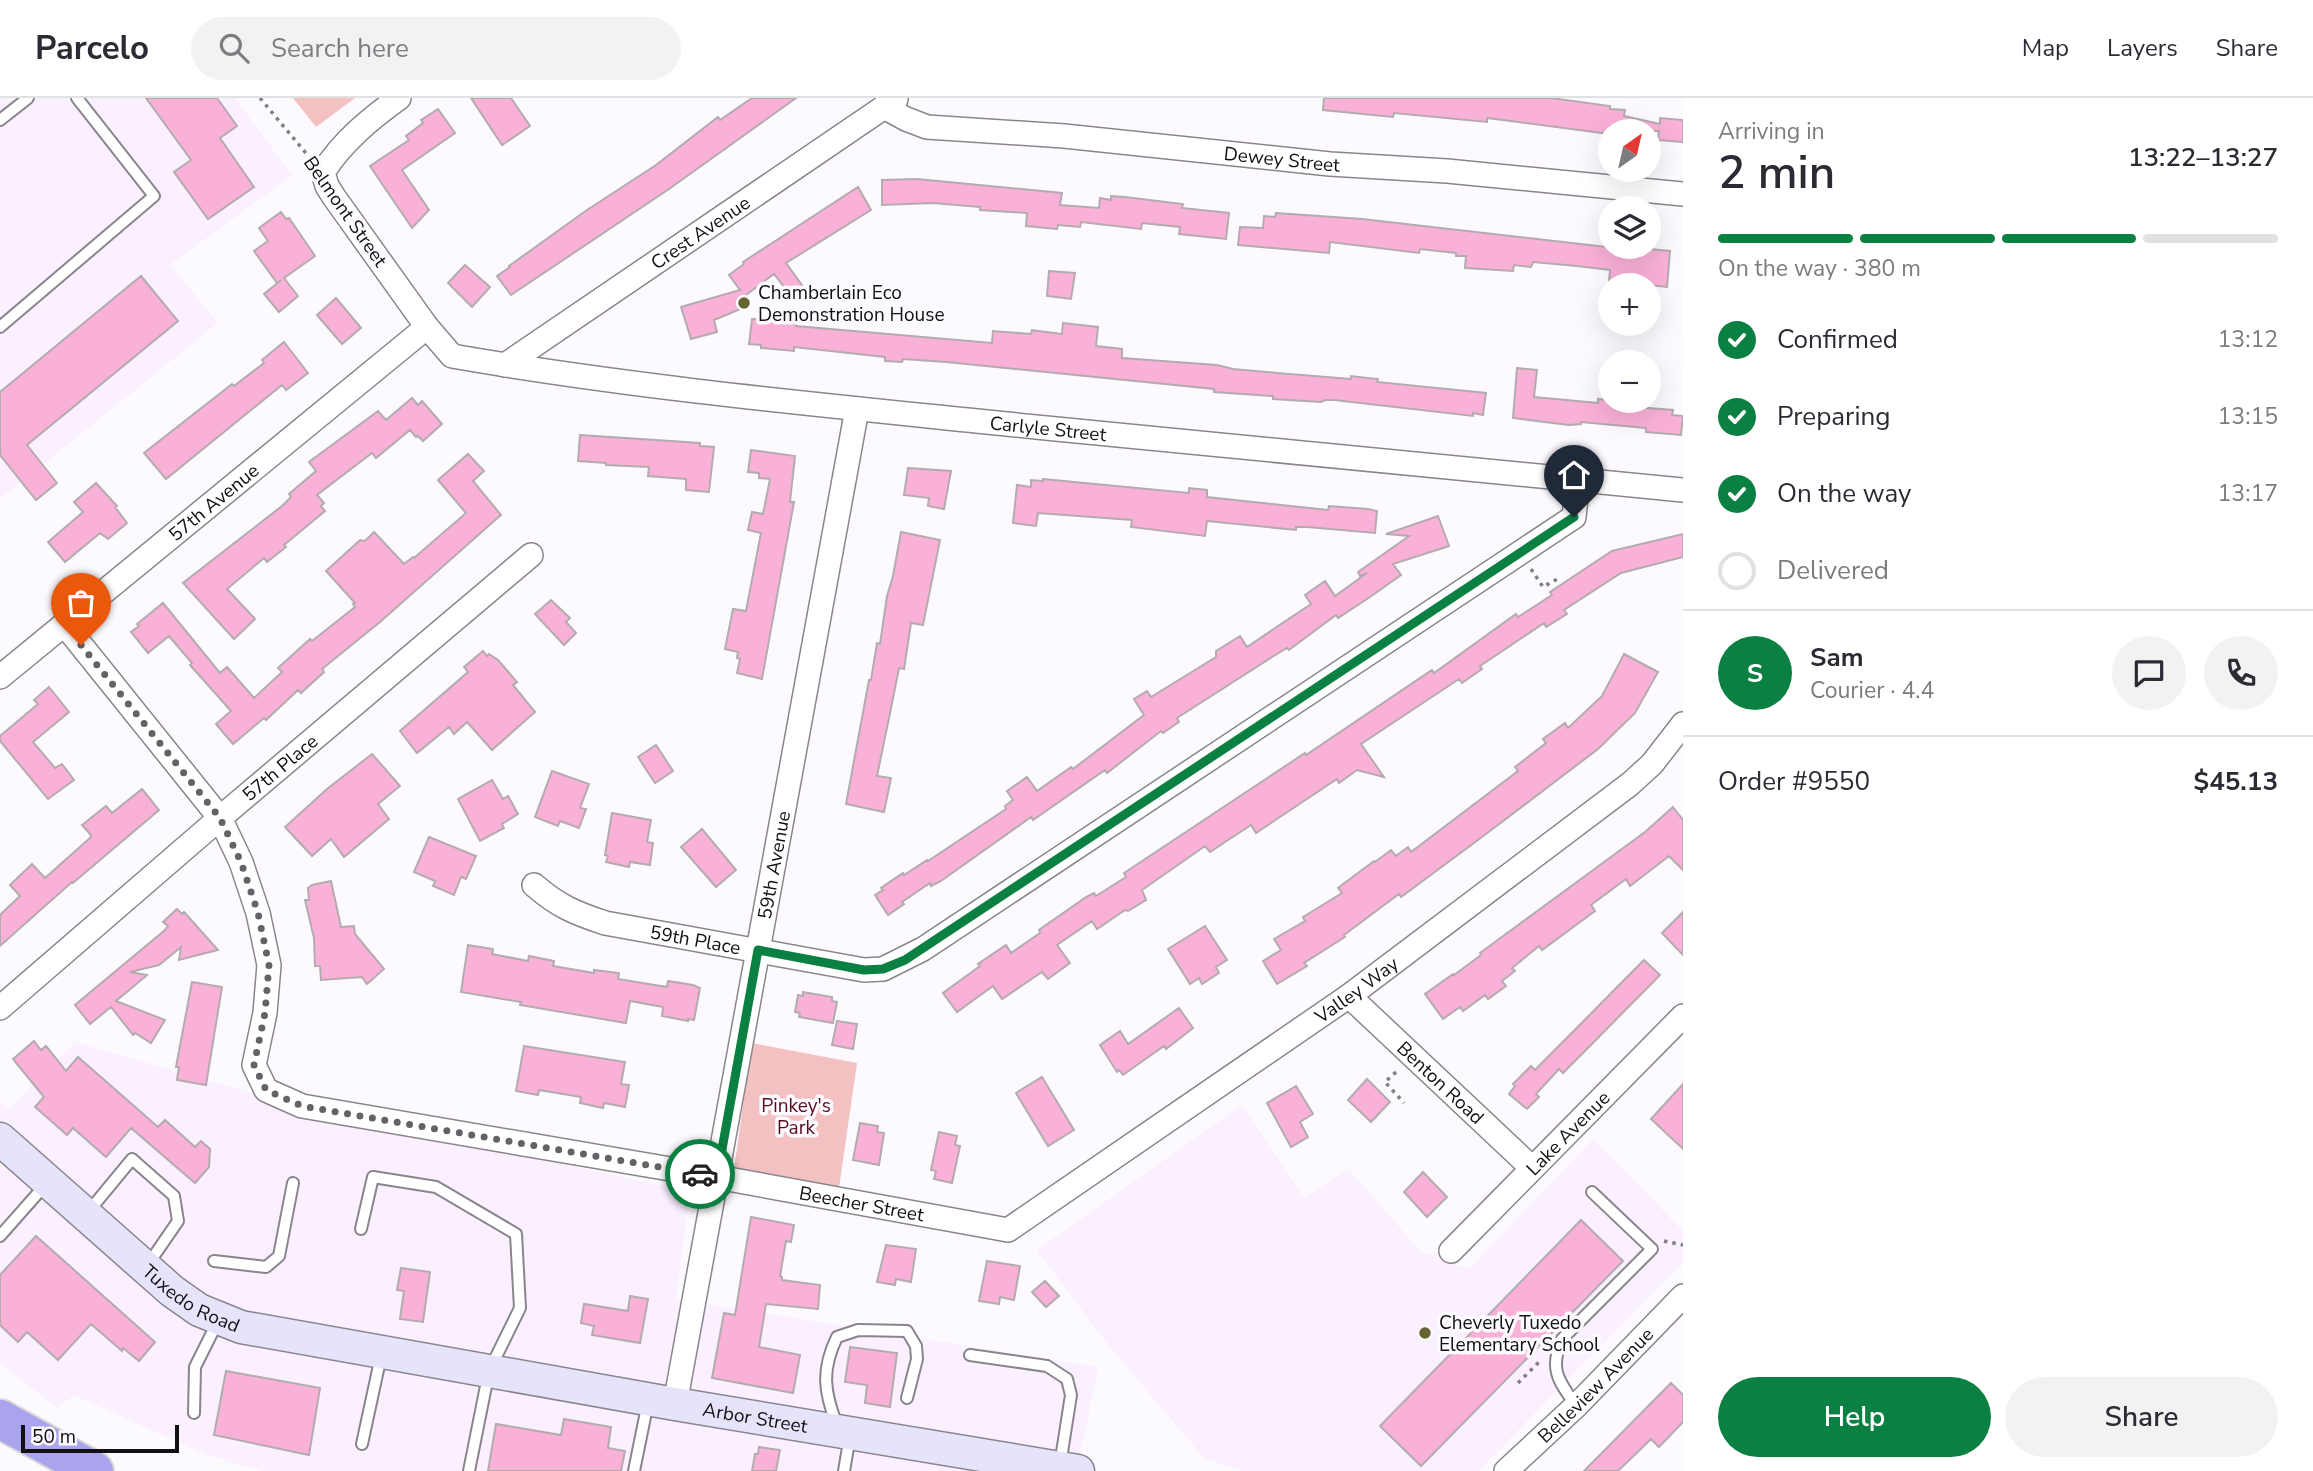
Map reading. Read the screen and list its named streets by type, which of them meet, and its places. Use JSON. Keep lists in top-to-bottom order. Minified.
{"streets":{"main road":["Tuxedo Road","Arbor Street"],"street":["Dewey Street","Belmont Street","Crest Avenue","Carlyle Street","57th Avenue","57th Place","59th Avenue","59th Place","Valley Way","Benton Road","Lake Avenue","Beecher Street","Belleview Avenue"]},"crossings":[["Dewey Street","Crest Avenue"],["Belmont Street","Carlyle Street"],["Belmont Street","57th Avenue"],["Crest Avenue","Carlyle Street"],["Carlyle Street","57th Avenue"],["Carlyle Street","59th Avenue"],["Carlyle Street","59th Place"],["57th Place","Beecher Street"],["59th Avenue","59th Place"],["59th Avenue","Beecher Street"],["59th Avenue","Arbor Street"],["Valley Way","Benton Road"],["Valley Way","Beecher Street"],["Benton Road","Lake Avenue"],["Tuxedo Road","Arbor Street"]],"parks":["Pinkey's Park"],"places":["Chamberlain Eco Demonstration House","Cheverly Tuxedo Elementary School"],"scale_bar":"50 m","north":"top right","page":{"header":"Parcelo","search":"Search here","nav":["Map","Layers","Share"],"heading":["2 min","Arriving in","13:22–13:27"],"panel":["Sam","Courier · 4.4","Order #9550","$45.13"],"map_buttons":["+","−"],"bar":"On the way · 380 m","list":[["Confirmed","13:12"],["Preparing","13:15"],["On the way","13:17"],"Delivered"],"round":"S","buttons":["Help","Share"],"scale":"50 m"}}
